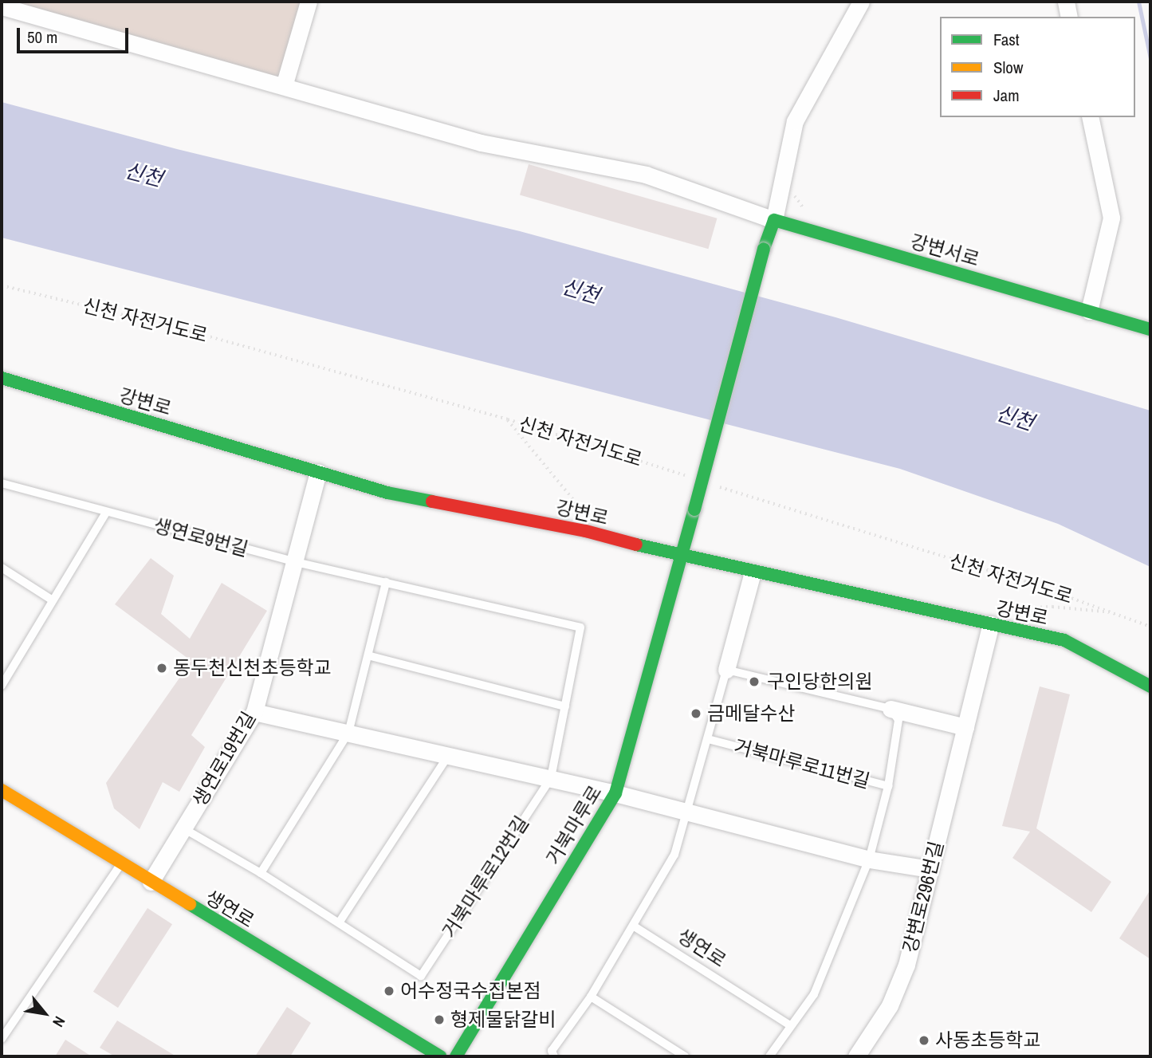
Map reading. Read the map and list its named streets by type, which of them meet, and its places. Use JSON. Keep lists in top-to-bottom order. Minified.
{"streets":{"street":["강변서로","강변로","생연로19번길","거북마루로11번길","거북마루로","강변로296번길","생연로"],"lane":["생연로9번길","거북마루로12번길"],"path":["신천 자전거도로"]},"crossings":[["강변서로","거북마루로"],["강변로","생연로19번길"],["강변로","거북마루로11번길"],["강변로","거북마루로"],["강변로","강변로296번길"],["생연로9번길","생연로19번길"],["생연로19번길","생연로"],["거북마루로11번길","생연로"]],"water":["신천"],"places":["동두천신천초등학교","구인당한의원","금메달수산","어수정국수집본점","형제물닭갈비","사동초등학교"],"legend":["Fast","Slow","Jam"],"scale_bar":"50 m","north":"bottom right"}
